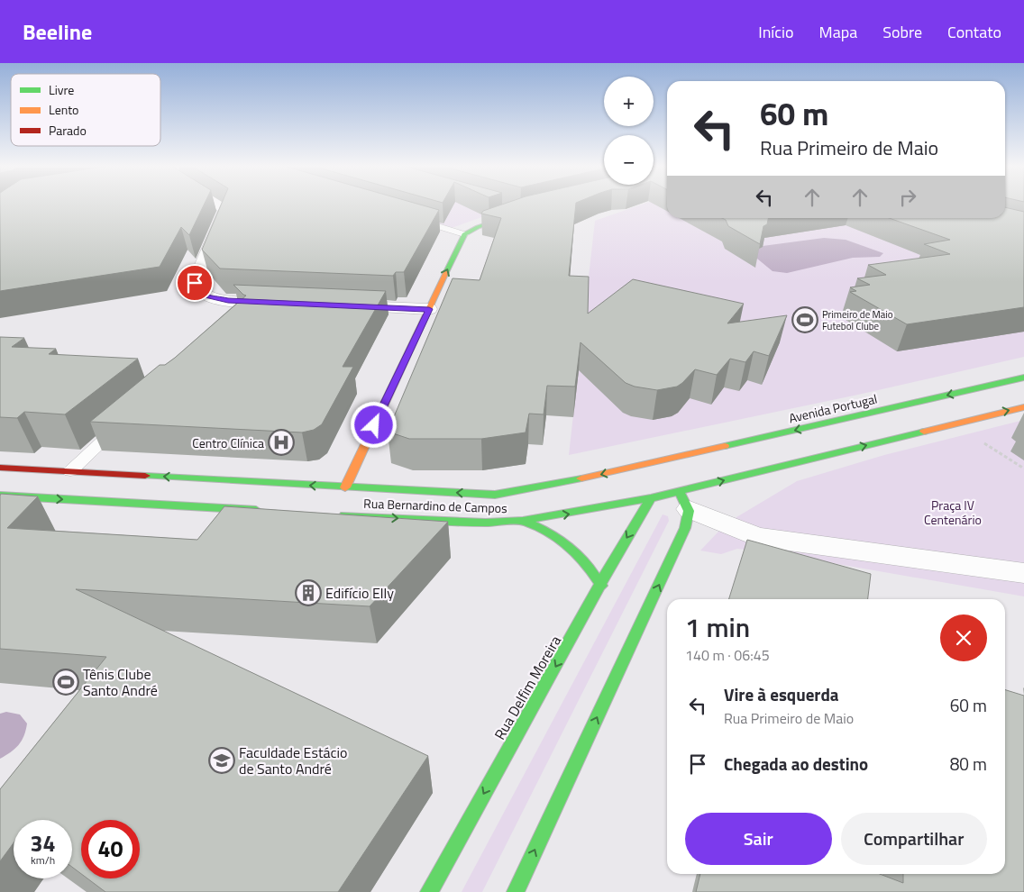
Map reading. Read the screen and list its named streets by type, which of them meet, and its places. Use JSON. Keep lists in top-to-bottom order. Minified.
{"streets":{"main road":["Avenida Portugal","Rua Bernardino de Campos","Rua Delfim Moreira"]},"crossings":[["Avenida Portugal","Rua Bernardino de Campos"],["Rua Bernardino de Campos","Rua Delfim Moreira"]],"parks":["Praça IV Centenário"],"places":{"sports":["Primeiro de Maio Futebol Clube","Tênis Clube Santo André"],"hospital":["Centro Clínica"],"building":["Edifício Elly"],"school or university":["Faculdade Estácio de Santo André"]},"legend":["Livre","Lento","Parado"],"page":{"header":"Beeline","nav":["Início","Mapa","Sobre","Contato"],"map_buttons":["+","−"],"turn":["60 m","Rua Primeiro de Maio"],"heading":["1 min","140 m · 06:45"],"list":[{"name":"Vire à esquerda","note":"Rua Primeiro de Maio","value":"60 m"},{"name":"Chegada ao destino","value":"80 m"}],"buttons":["Sair","Compartilhar"],"speed":"34 km/h","limit":"40"}}
